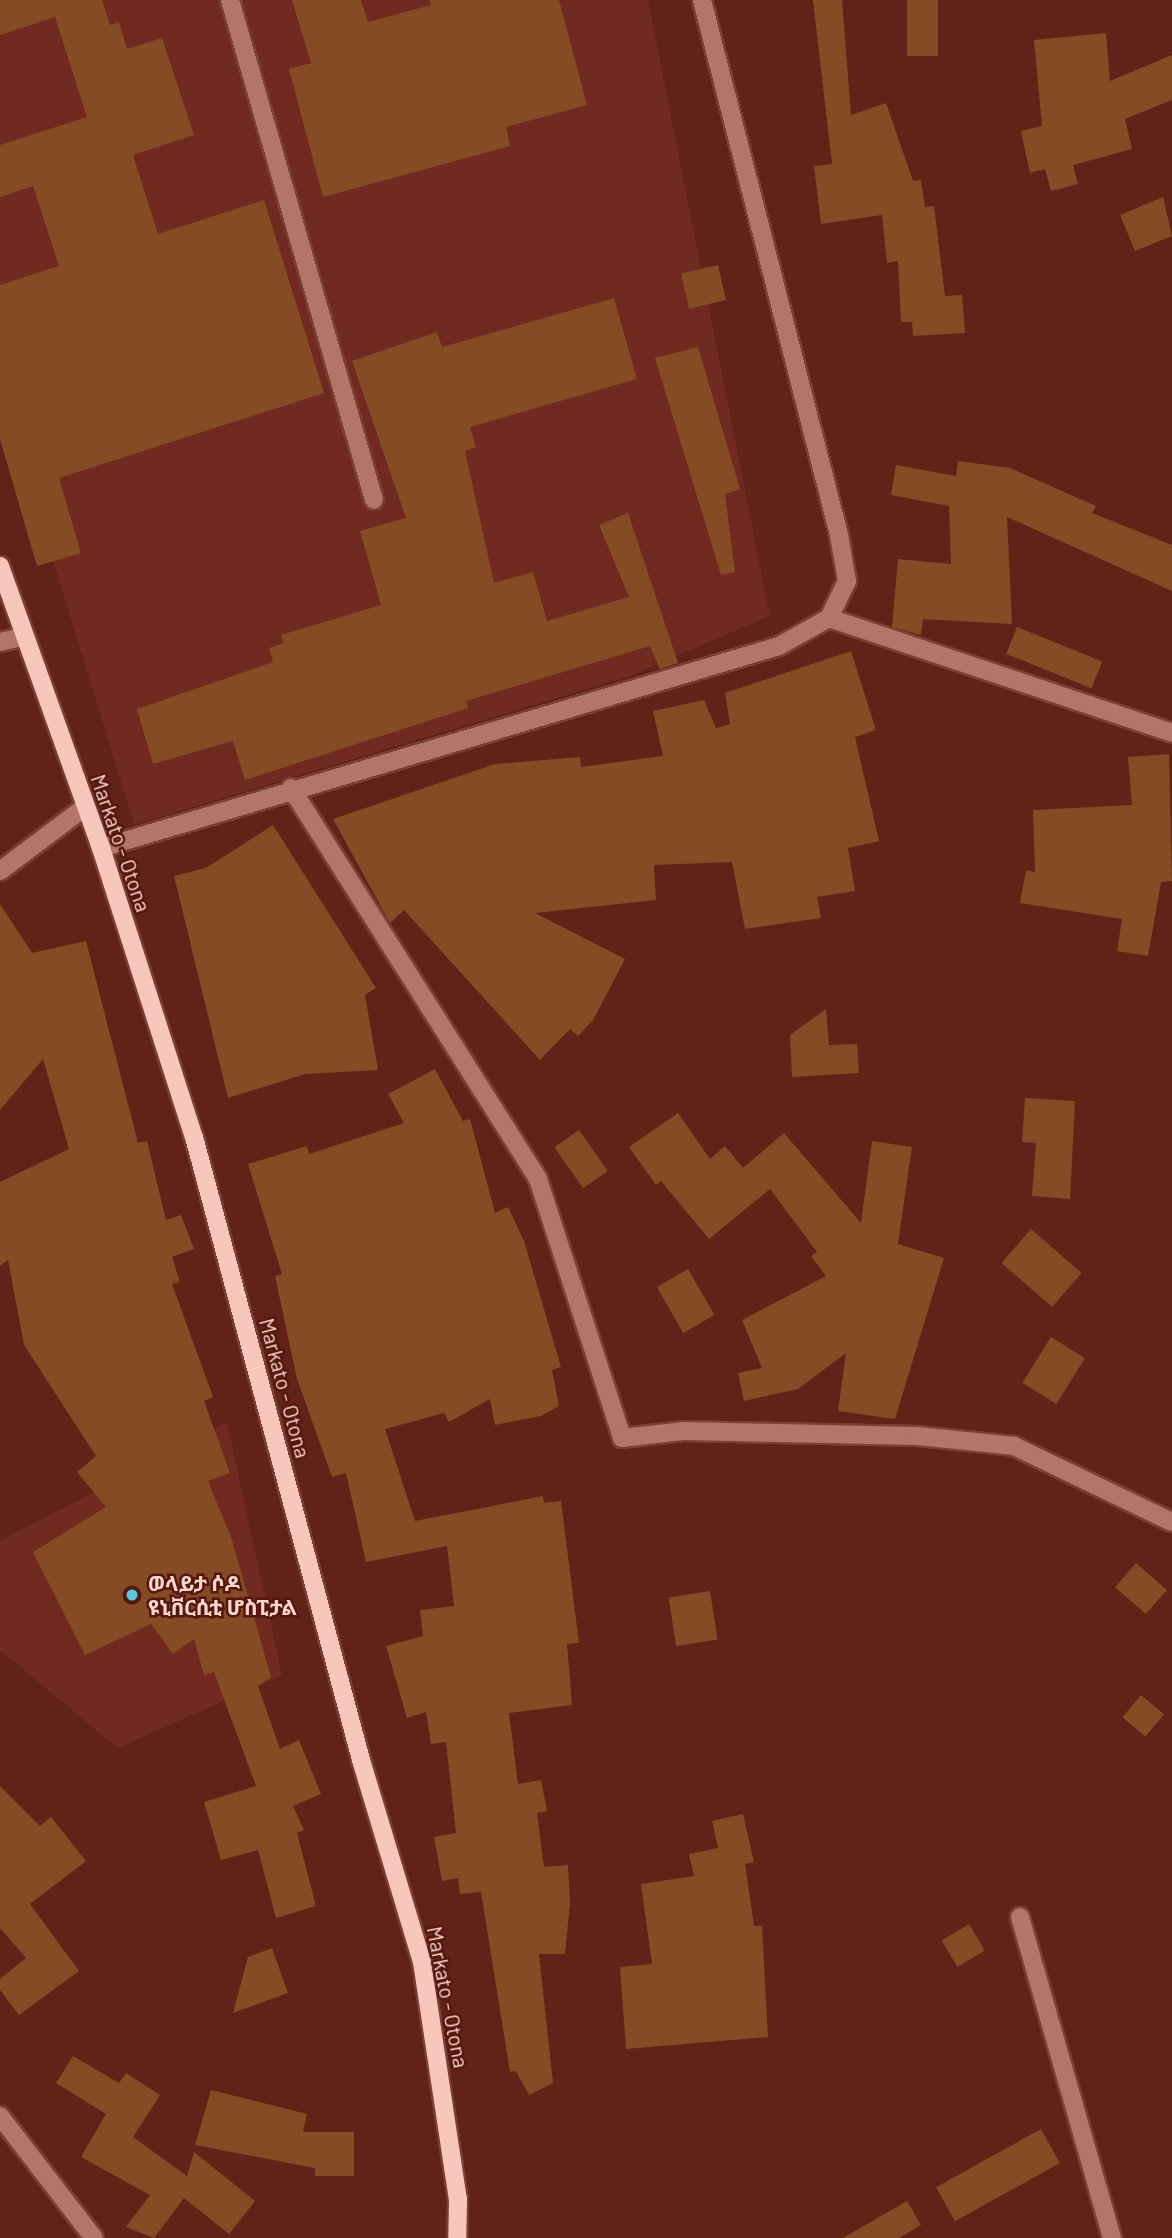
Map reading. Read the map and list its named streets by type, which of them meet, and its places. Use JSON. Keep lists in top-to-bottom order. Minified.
{"streets":{"main road":["Markato - Otona"]},"places":["ወላይታ ሶዶ ዩኒቨርሲቲ ሆስፒታል"]}
